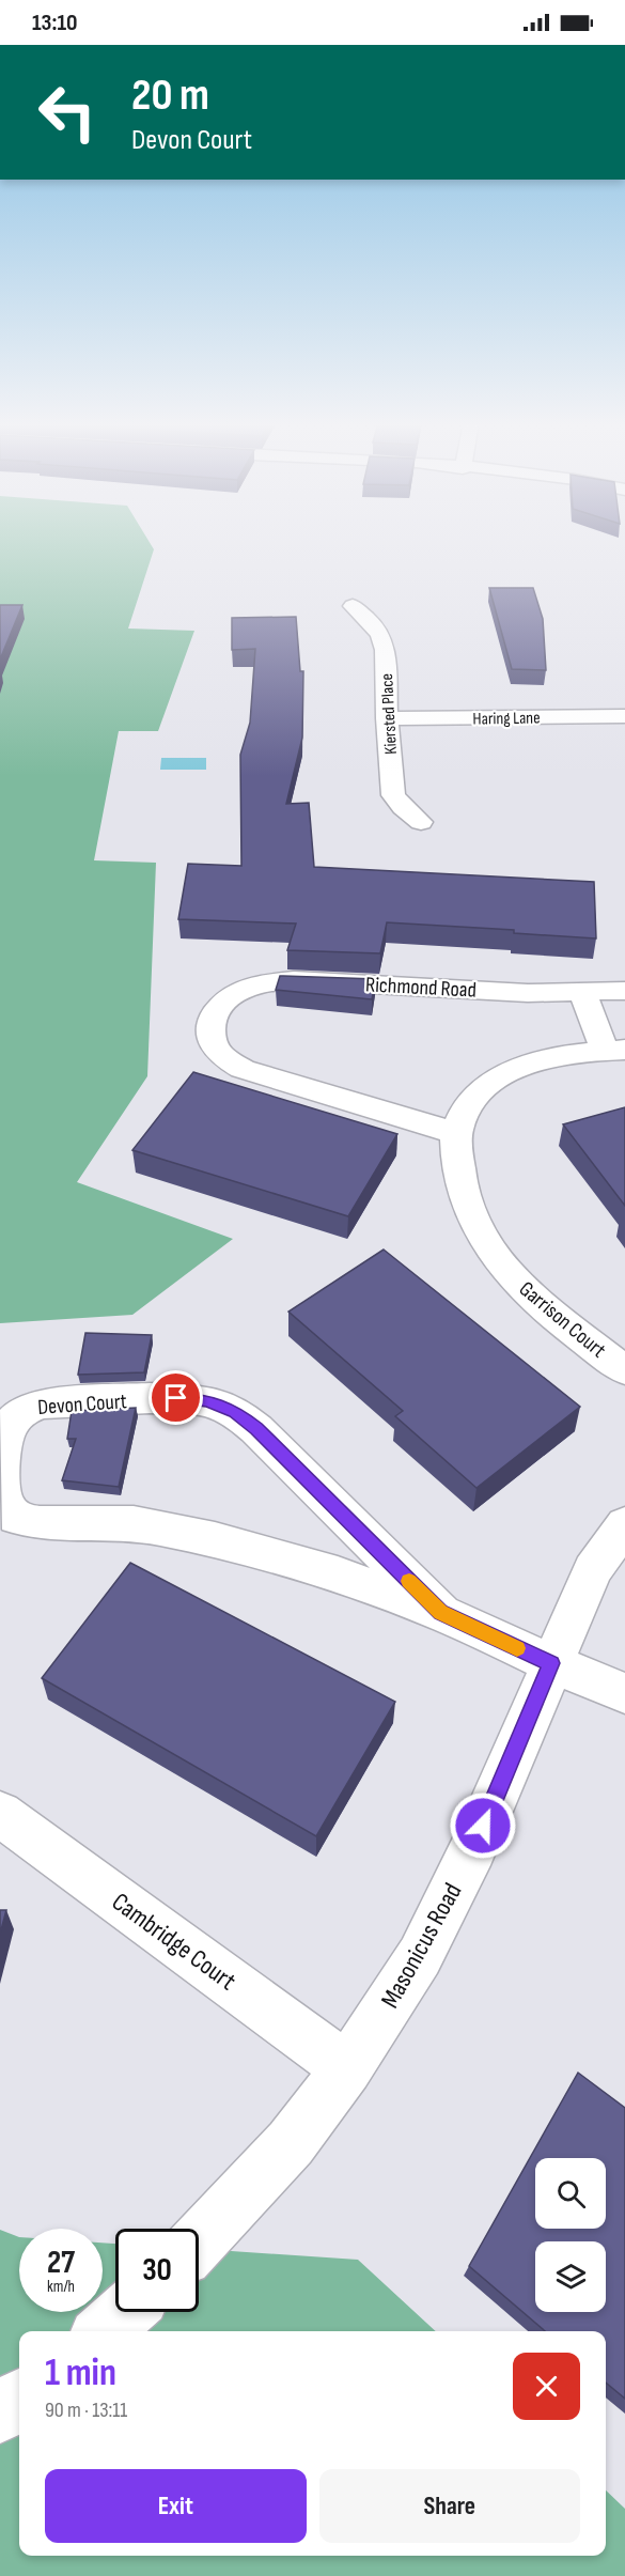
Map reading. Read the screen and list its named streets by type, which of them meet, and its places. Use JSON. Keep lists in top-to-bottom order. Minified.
{"streets":{"street":["Kiersted Place","Haring Lane","Richmond Road","Garrison Court","Devon Court","Cambridge Court","Masonicus Road"]},"crossings":[["Kiersted Place","Haring Lane"],["Richmond Road","Garrison Court"],["Devon Court","Masonicus Road"],["Cambridge Court","Masonicus Road"]],"page":{"status":"13:10","turn":["20 m","Devon Court"],"speed":"27 km/h","limit":"30","heading":["1 min","90 m · 13:11"],"buttons":["Exit","Share"]}}
